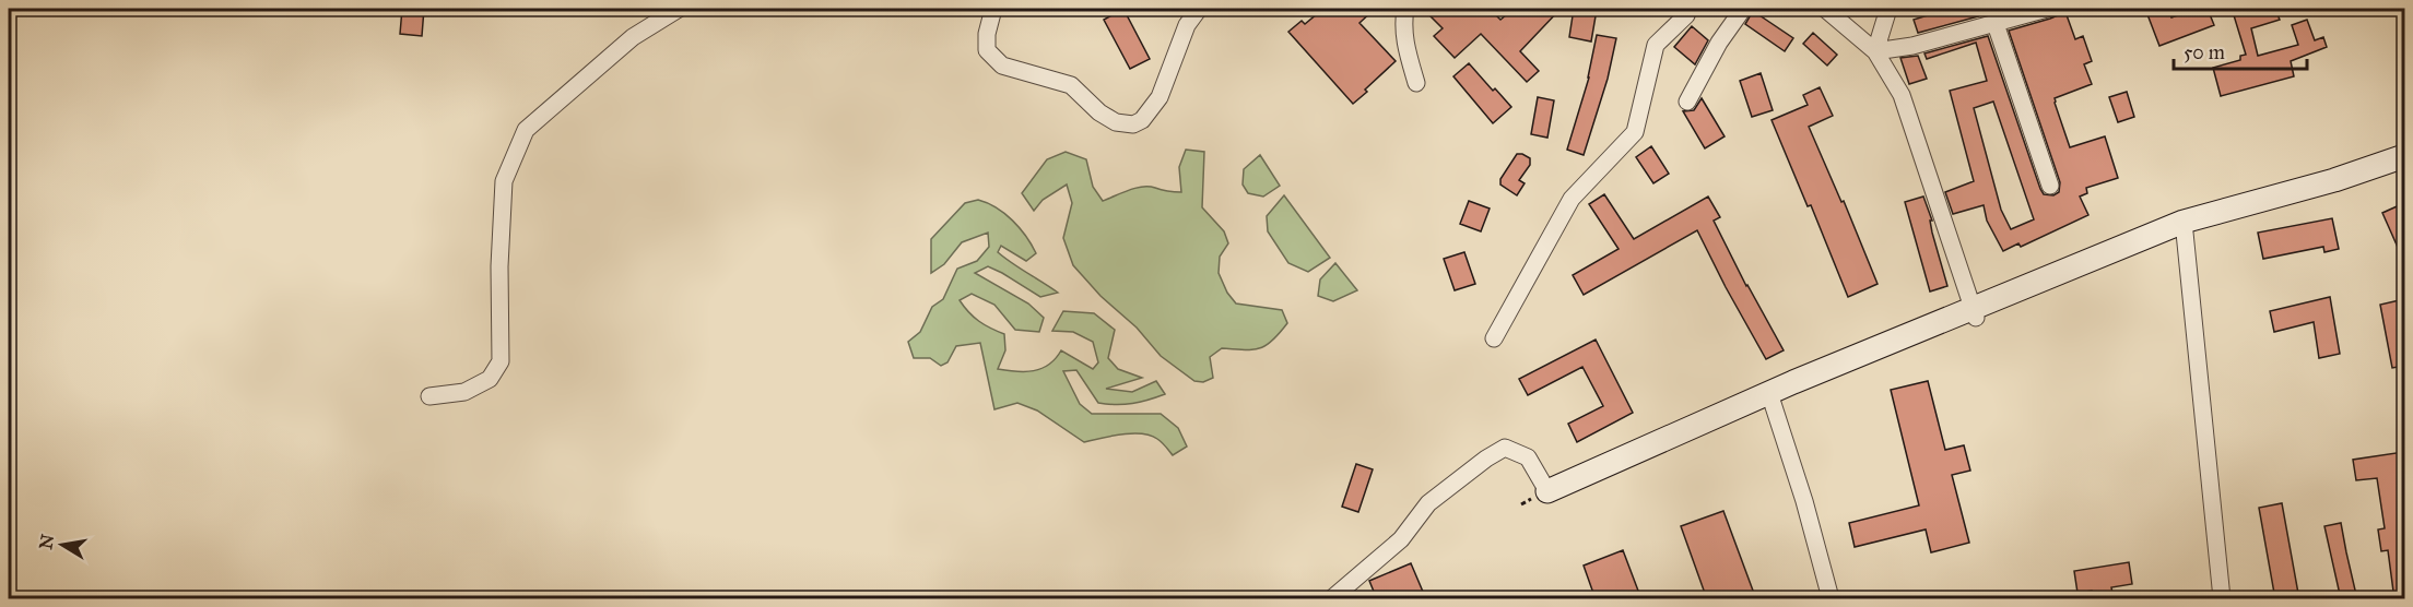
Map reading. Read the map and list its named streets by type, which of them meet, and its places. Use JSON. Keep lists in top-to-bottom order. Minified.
{"scale_bar":"50 m","north":"left"}
